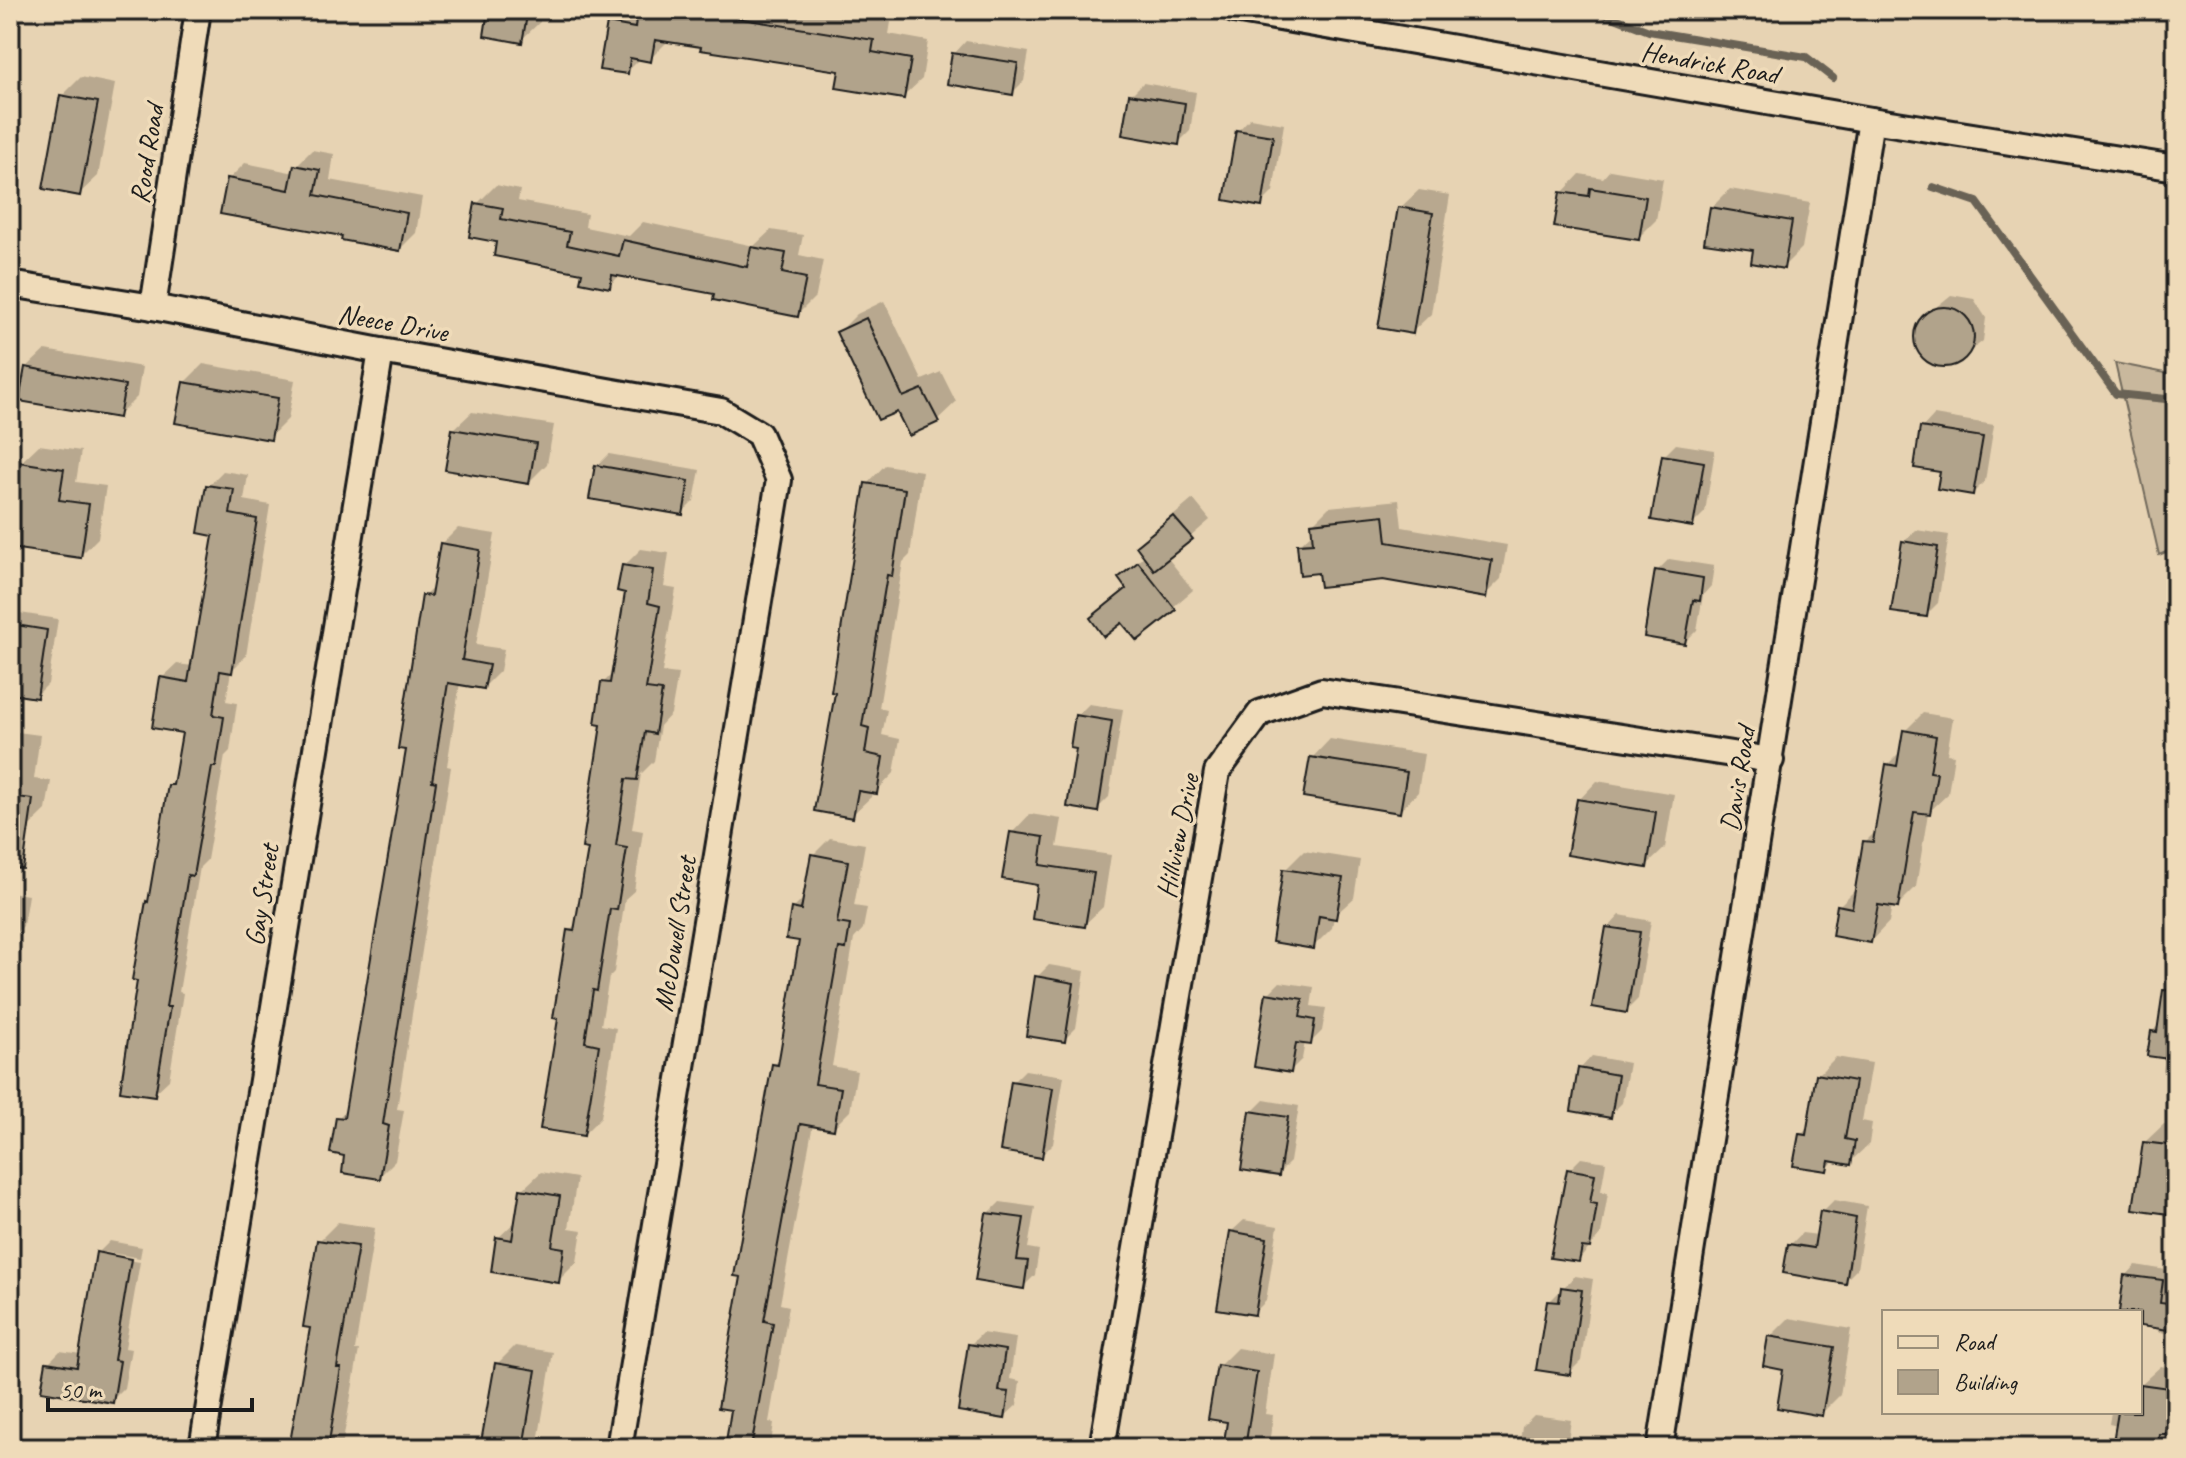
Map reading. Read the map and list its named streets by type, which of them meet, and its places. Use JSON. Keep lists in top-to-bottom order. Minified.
{"streets":{"street":["Hendrick Road","Rood Road","Neece Drive","Davis Road","Hillview Drive","Gay Street","McDowell Street"]},"crossings":[["Hendrick Road","Davis Road"],["Rood Road","Neece Drive"],["Neece Drive","Gay Street"],["Neece Drive","McDowell Street"],["Davis Road","Hillview Drive"]],"legend":["Road","Building"],"scale_bar":"50 m"}
